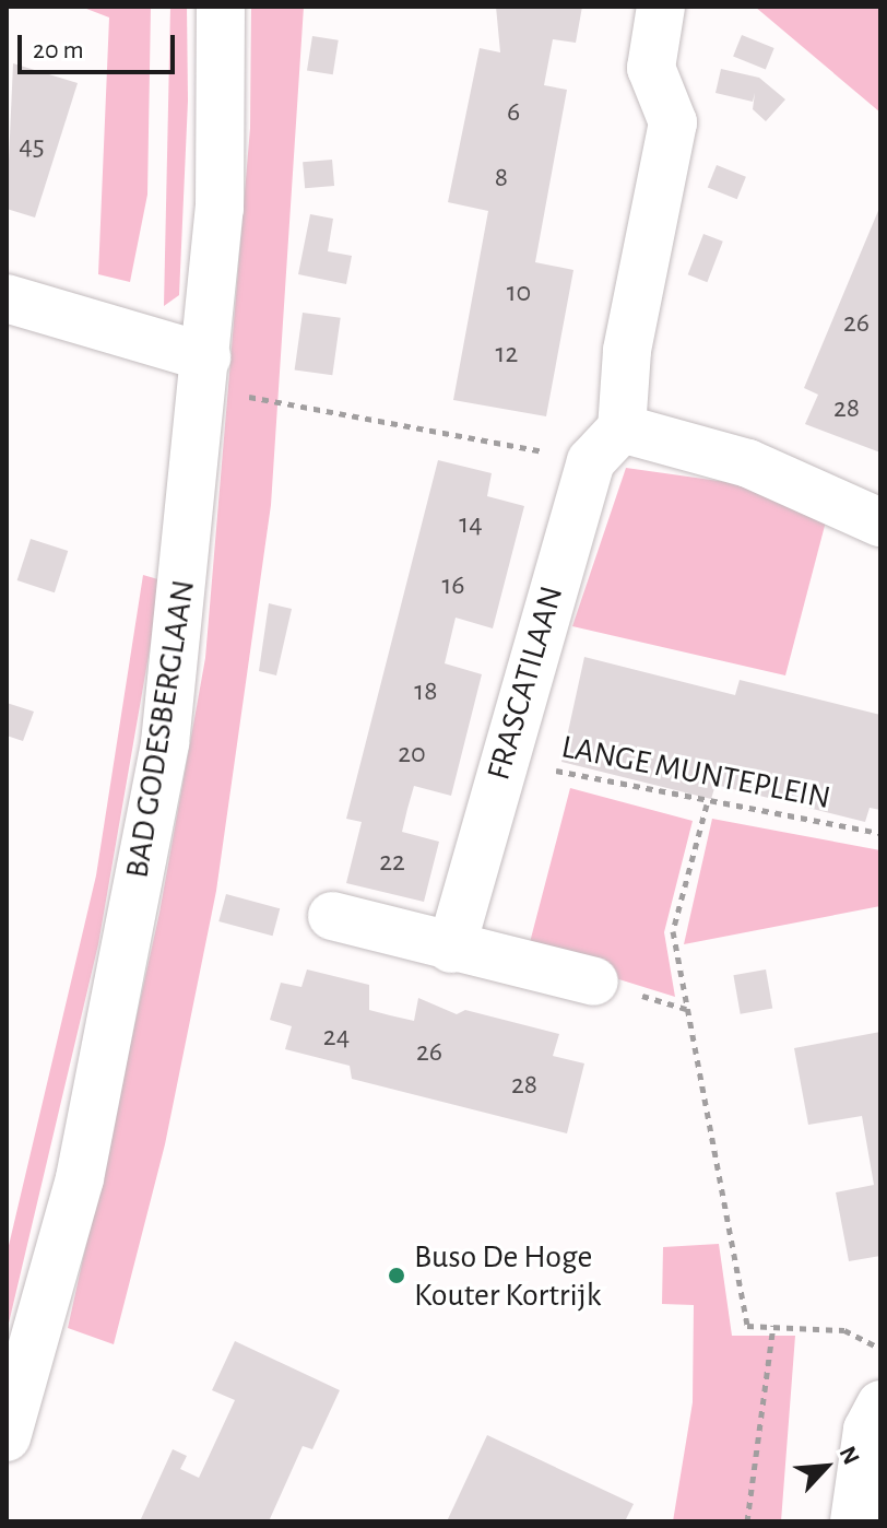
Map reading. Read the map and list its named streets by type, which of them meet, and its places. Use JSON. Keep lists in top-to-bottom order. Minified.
{"streets":{"street":["FRASCATILAAN","BAD GODESBERGLAAN"],"path":["LANGE MUNTEPLEIN"]},"crossings":[["FRASCATILAAN","LANGE MUNTEPLEIN"]],"places":["Buso De Hoge Kouter Kortrijk"],"house_numbers":["6","45","8","10","26","12","28","14","16","18","20","22","24","26","28"],"scale_bar":"20 m","north":"top right"}
